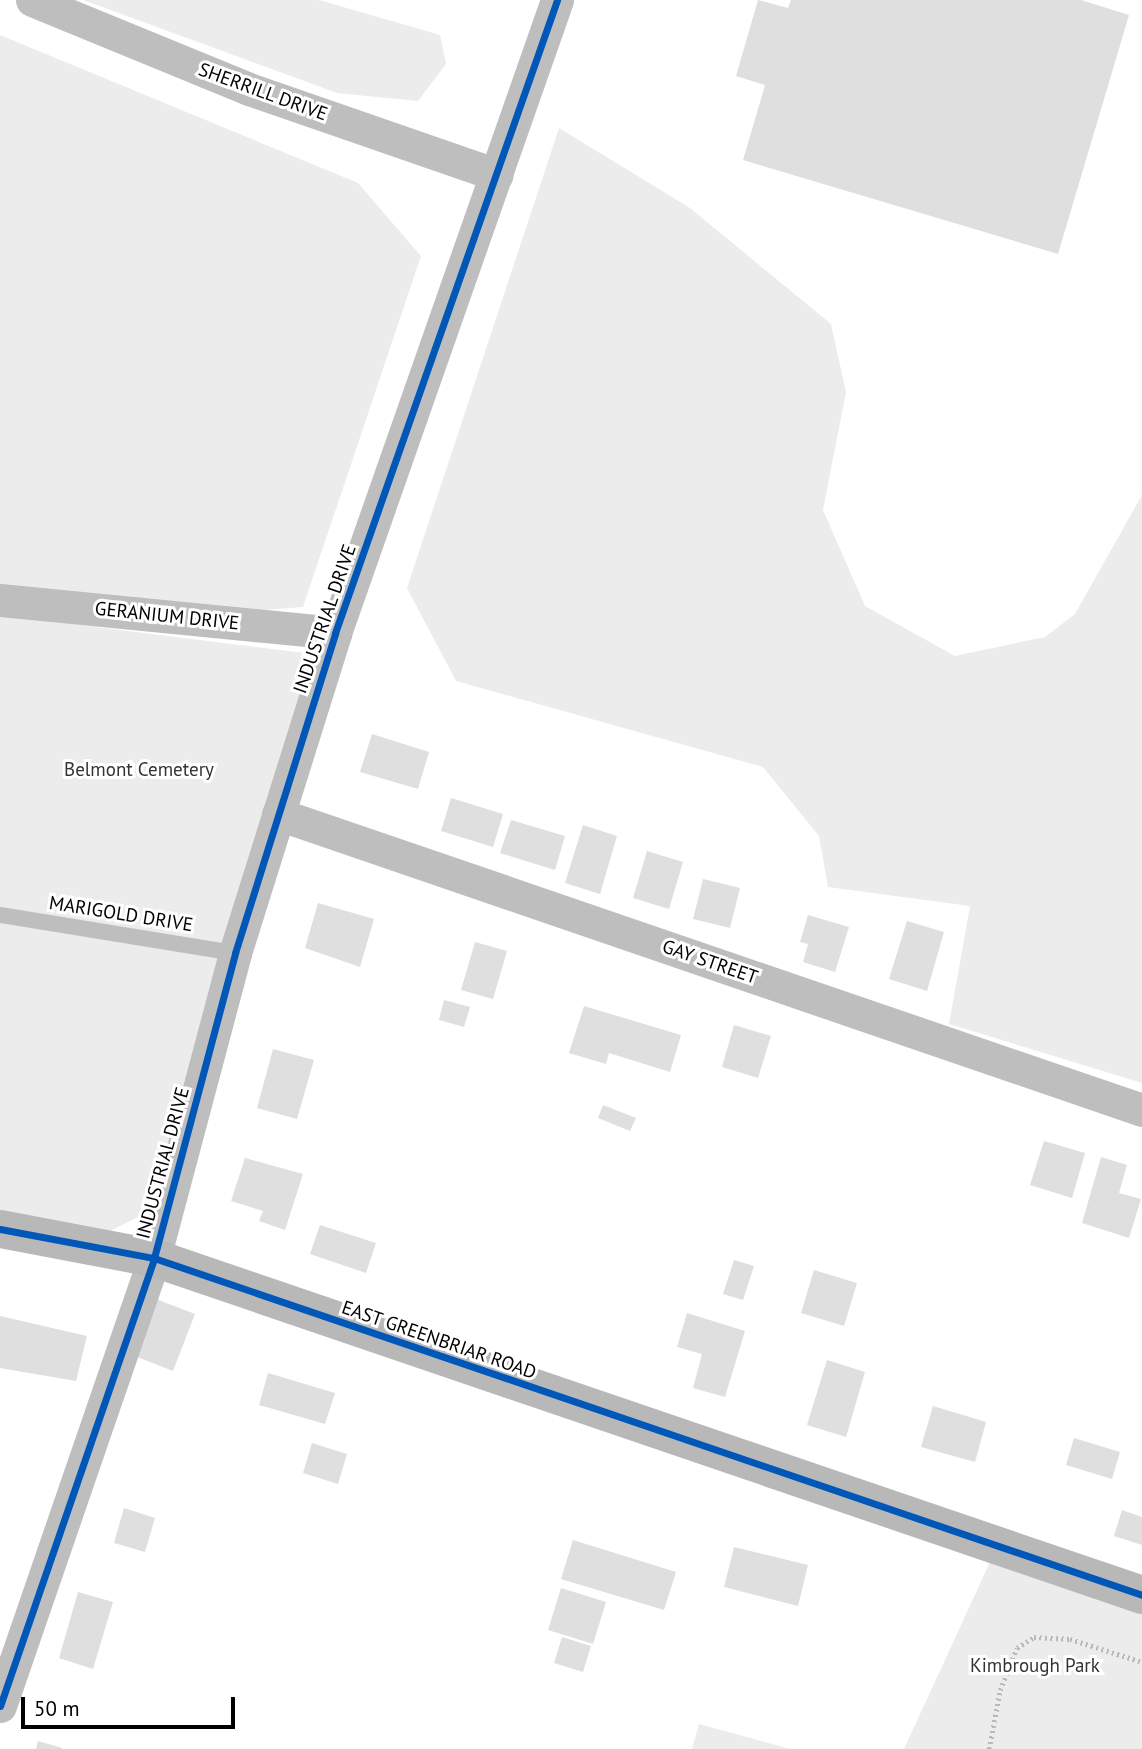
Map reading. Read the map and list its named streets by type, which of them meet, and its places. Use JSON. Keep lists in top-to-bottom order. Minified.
{"streets":{"street":["SHERRILL DRIVE","GERANIUM DRIVE","INDUSTRIAL DRIVE","GAY STREET","EAST GREENBRIAR ROAD"],"lane":["MARIGOLD DRIVE"]},"crossings":[["SHERRILL DRIVE","INDUSTRIAL DRIVE"],["GERANIUM DRIVE","INDUSTRIAL DRIVE"],["INDUSTRIAL DRIVE","MARIGOLD DRIVE"],["INDUSTRIAL DRIVE","GAY STREET"],["INDUSTRIAL DRIVE","EAST GREENBRIAR ROAD"]],"parks":["Belmont Cemetery","Kimbrough Park"],"scale_bar":"50 m"}
